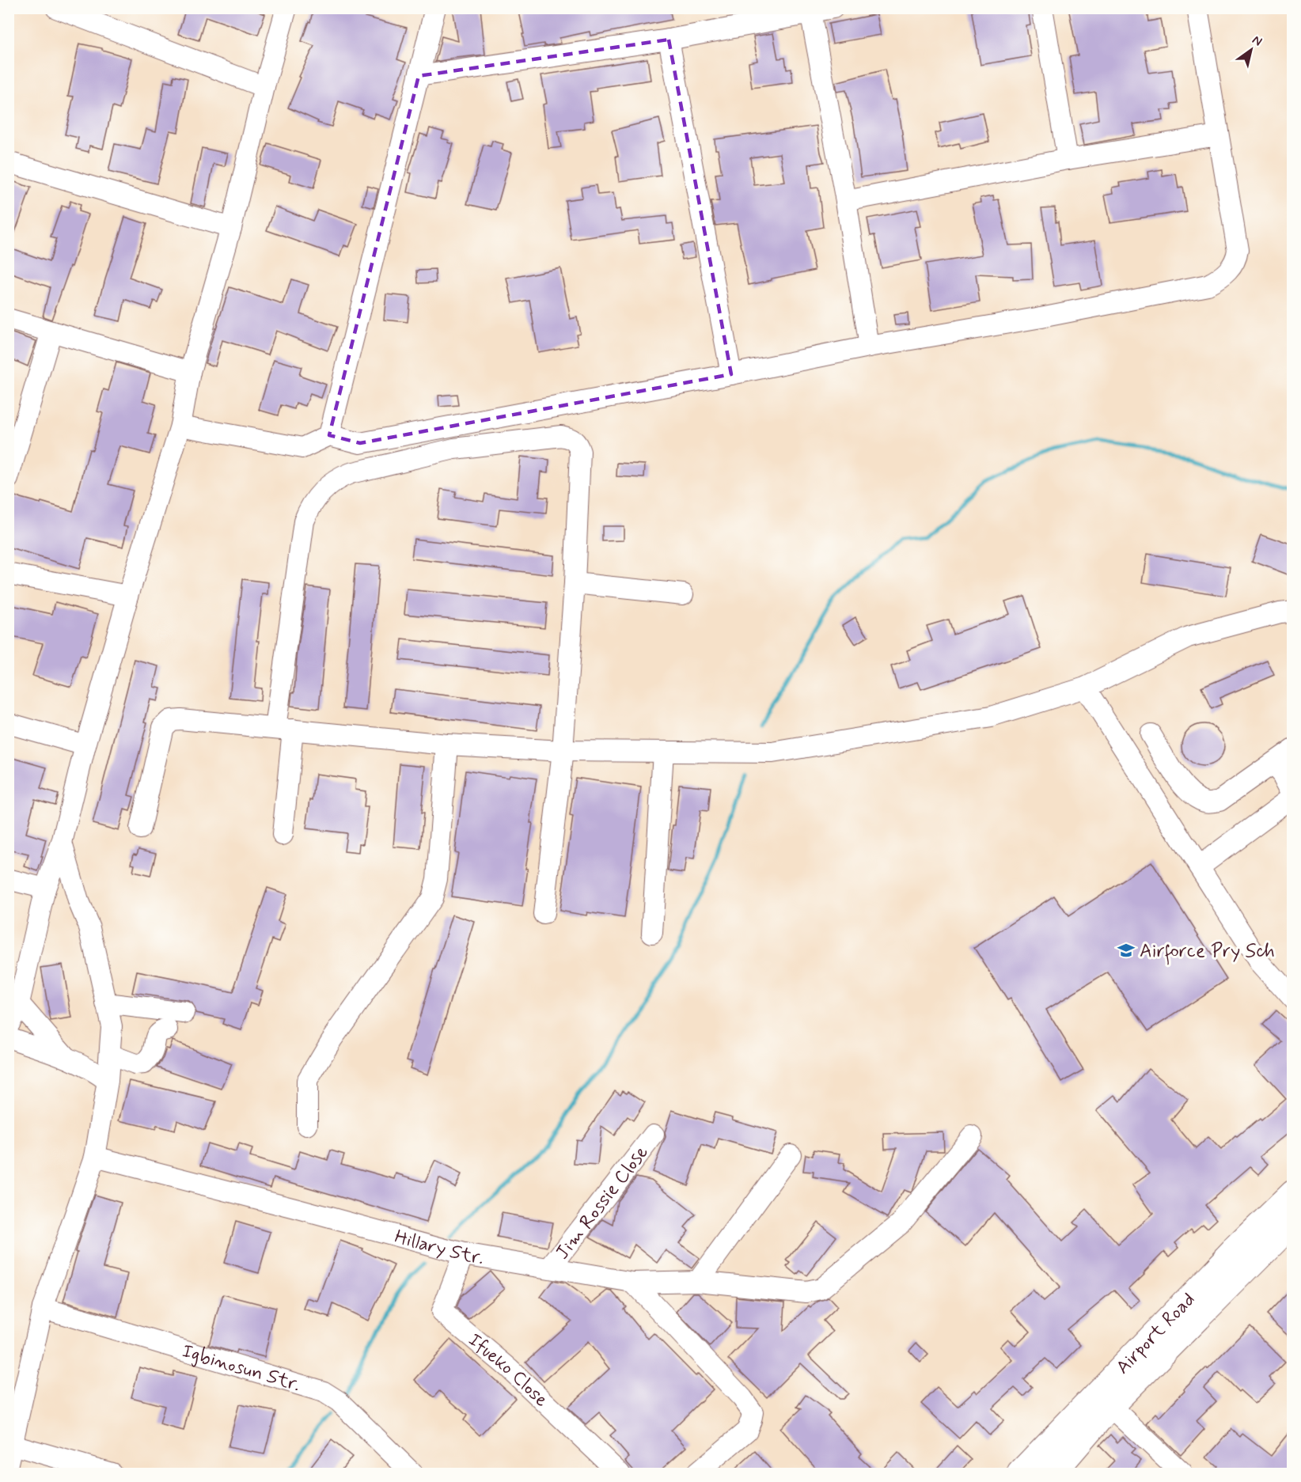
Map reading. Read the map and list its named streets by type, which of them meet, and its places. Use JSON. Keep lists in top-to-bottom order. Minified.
{"streets":{"main road":["Airport Road"],"street":["Jim Rossie Close","Hillary Str.","Igbinosun Str.","Ifueko Close"]},"crossings":[["Jim Rossie Close","Hillary Str."],["Hillary Str.","Ifueko Close"]],"places":{"school or university":["Airforce Pry Sch"]},"north":"top right"}
